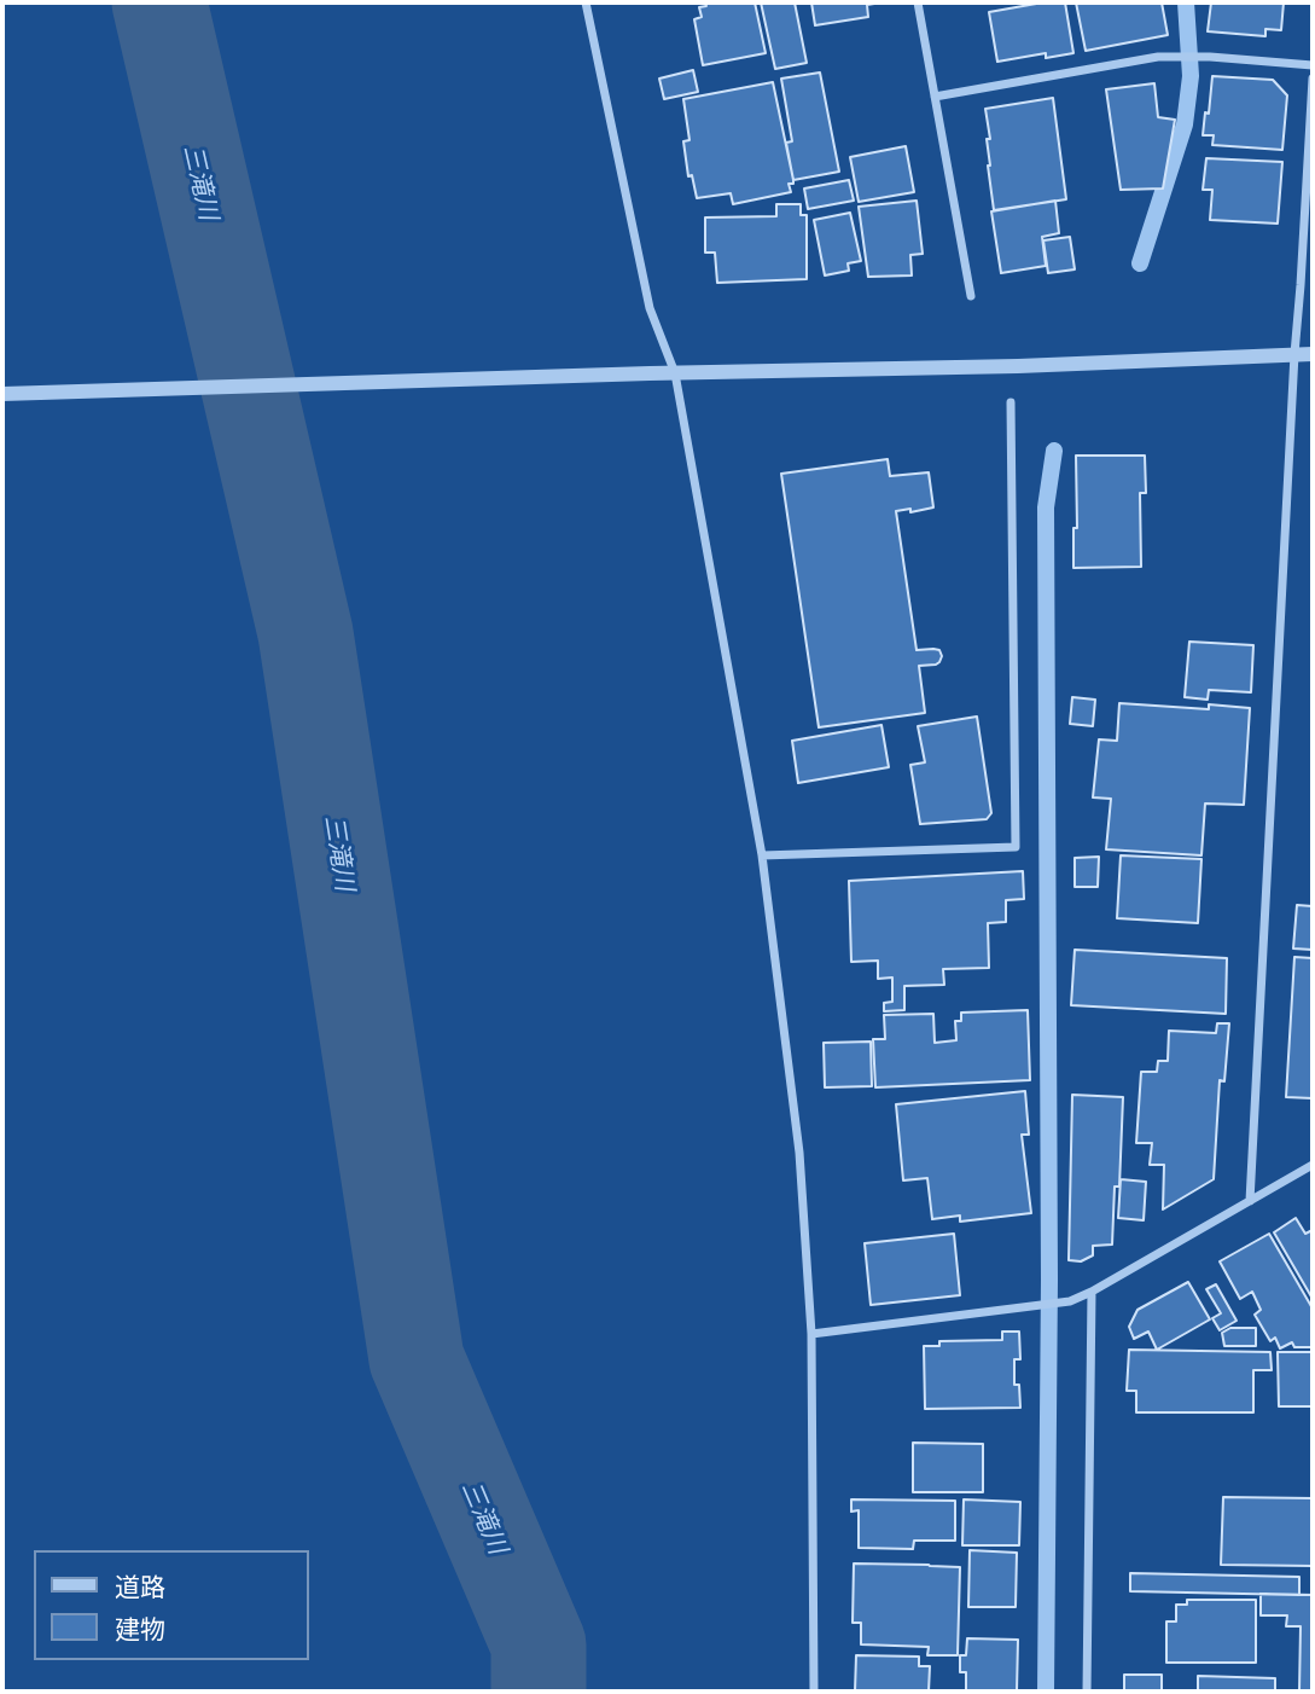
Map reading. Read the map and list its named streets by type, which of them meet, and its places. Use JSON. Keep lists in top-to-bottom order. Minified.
{"water":["三滝川"],"legend":["道路","建物"]}
